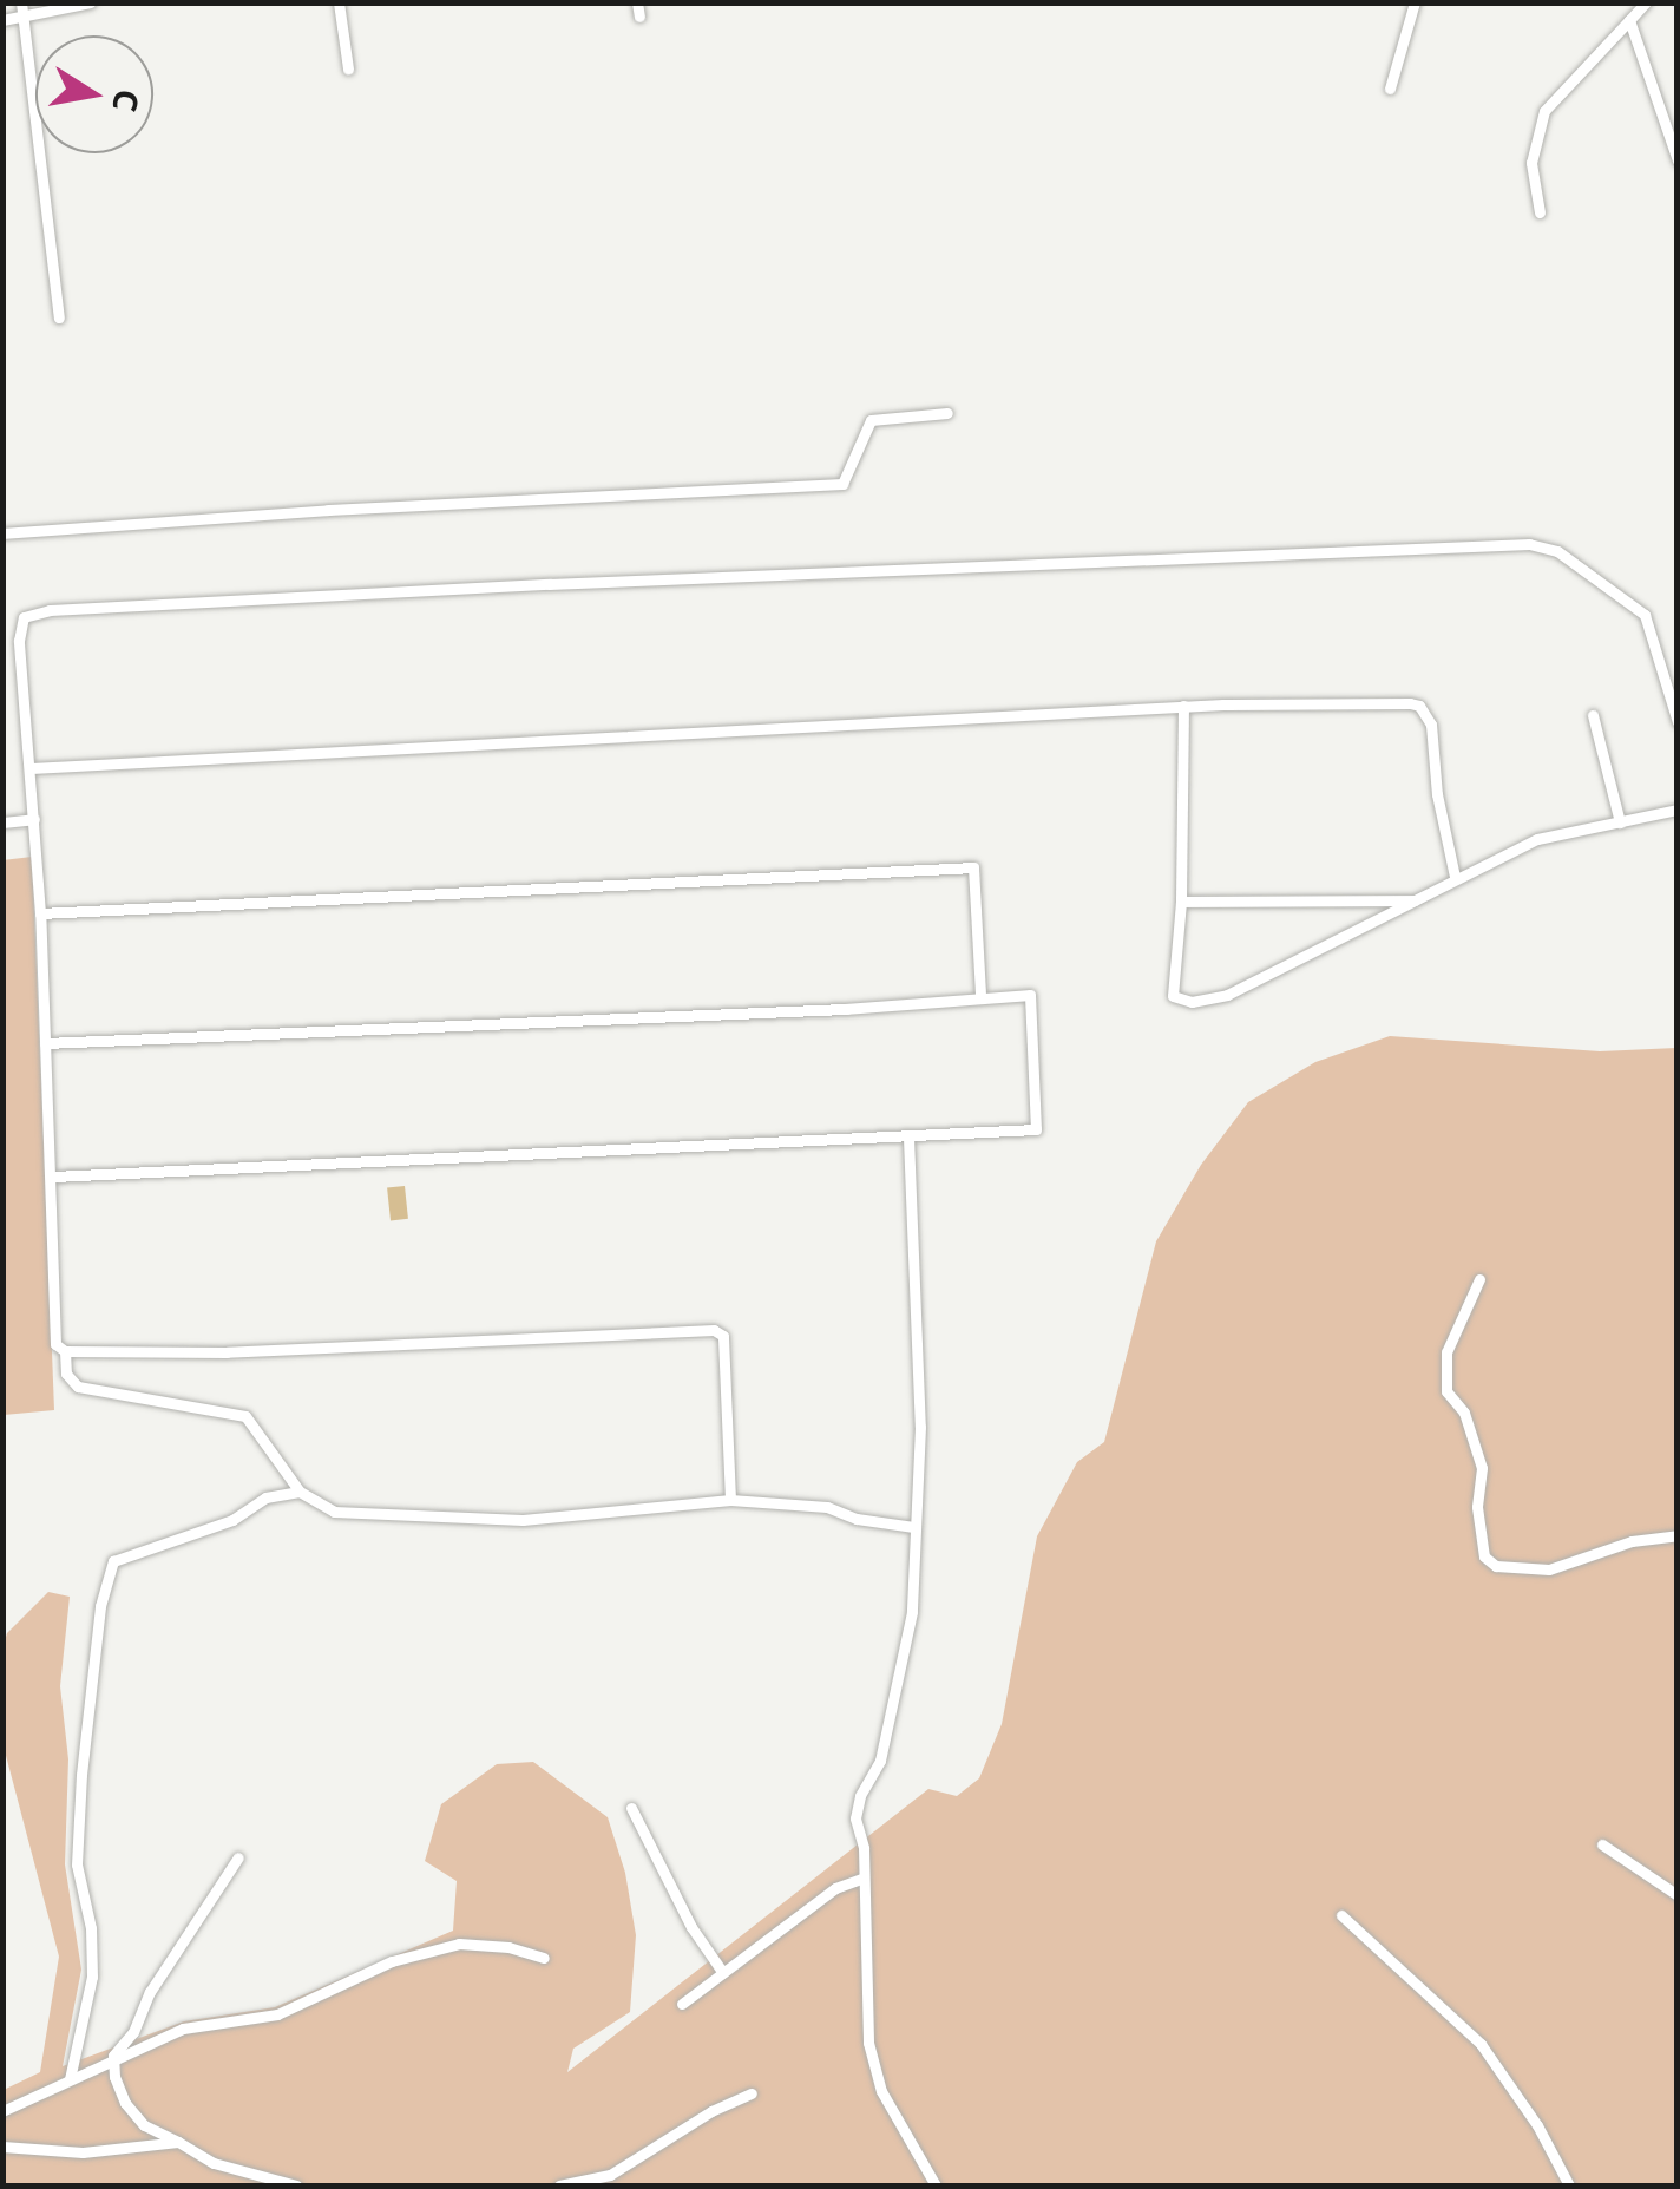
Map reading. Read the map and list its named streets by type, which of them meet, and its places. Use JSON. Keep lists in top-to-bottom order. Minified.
{"north":"right"}
